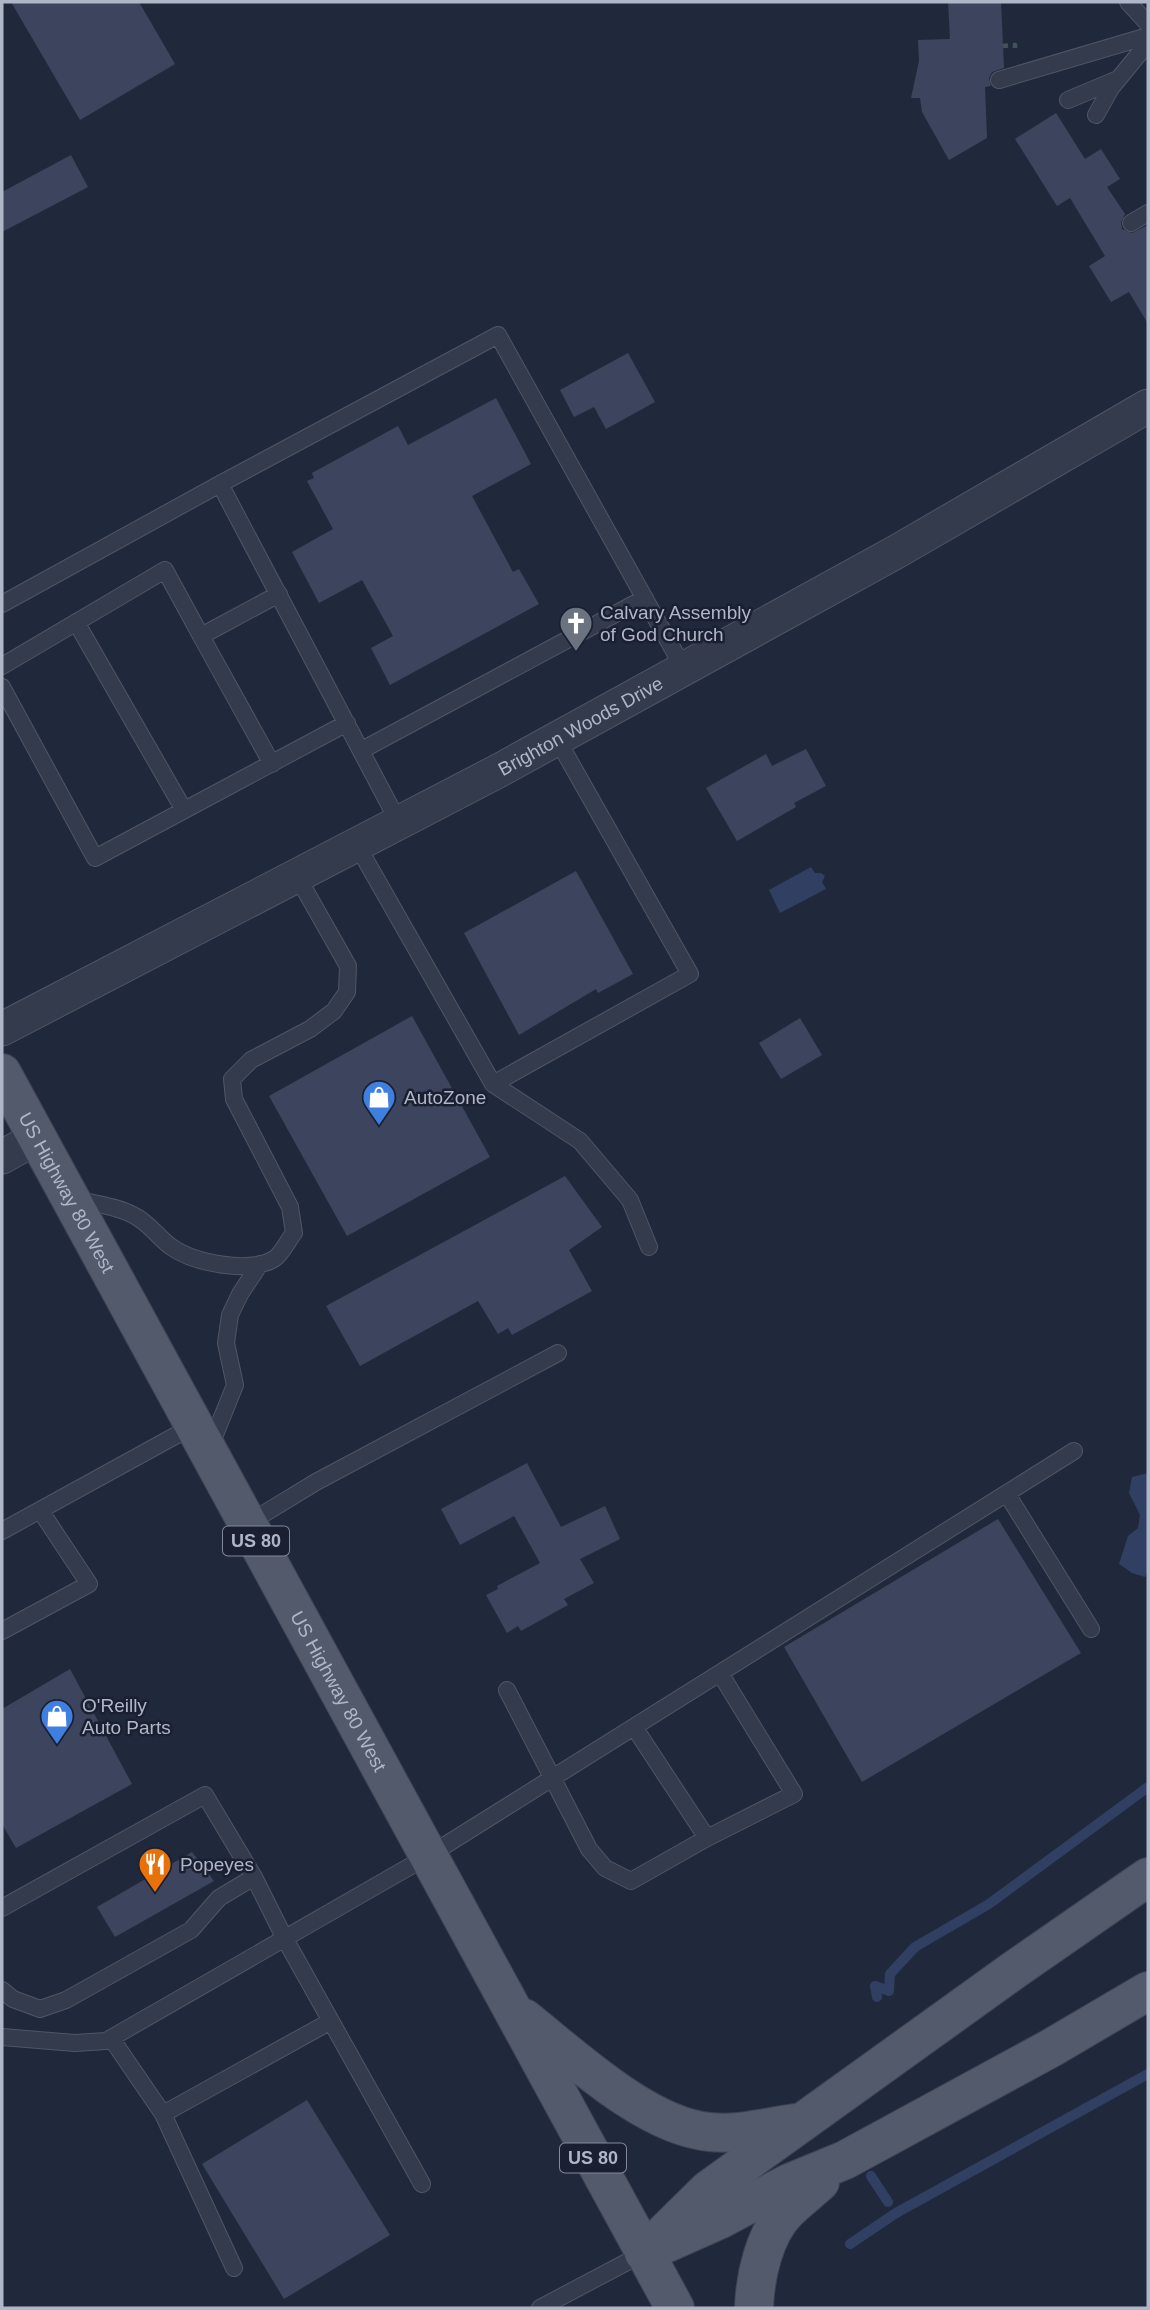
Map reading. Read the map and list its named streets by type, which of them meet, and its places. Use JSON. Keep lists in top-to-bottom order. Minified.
{"streets":{"main road":["US Highway 80 West","US 80"],"street":["Brighton Woods Drive"]},"places":{"church":["Calvary Assembly of God Church"],"shop":["AutoZone","O'Reilly Auto Parts"],"restaurant":["Popeyes"]}}
